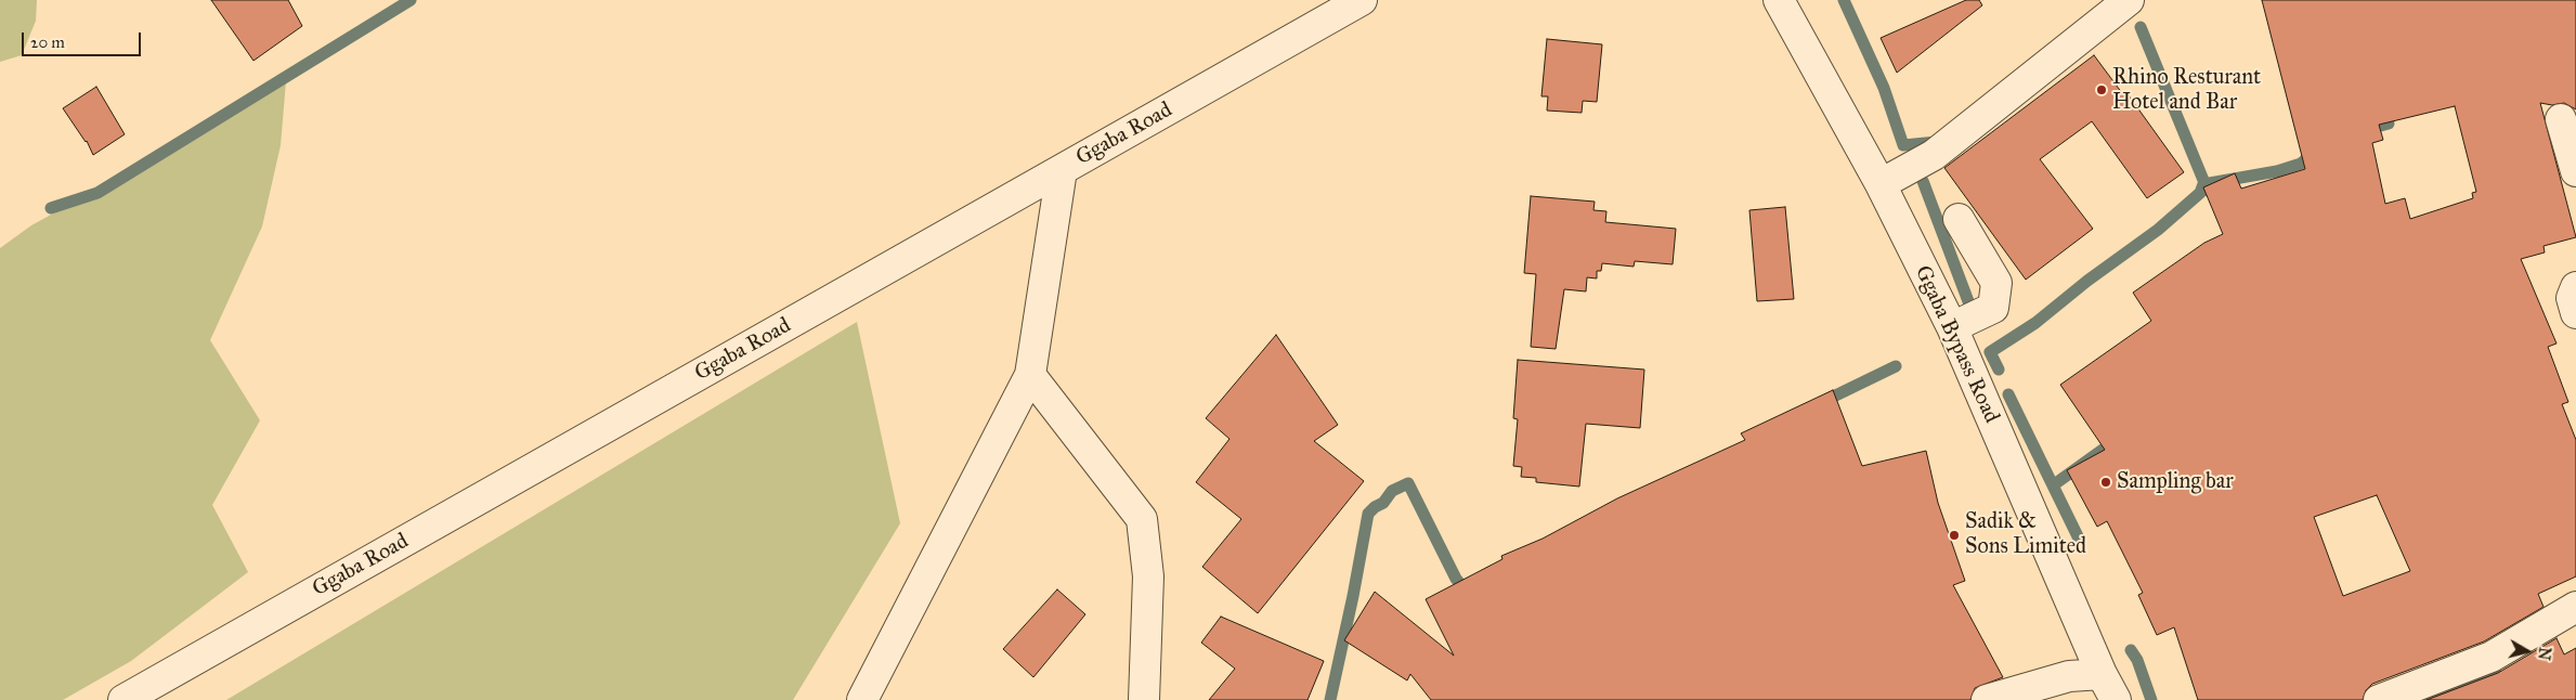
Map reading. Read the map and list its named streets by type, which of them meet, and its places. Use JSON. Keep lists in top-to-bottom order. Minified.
{"streets":{"street":["Ggaba Road","Ggaba Bypass Road"]},"places":["Rhino Resturant Hotel and Bar","Sampling bar","Sadik & Sons Limited"],"scale_bar":"20 m","north":"right"}
